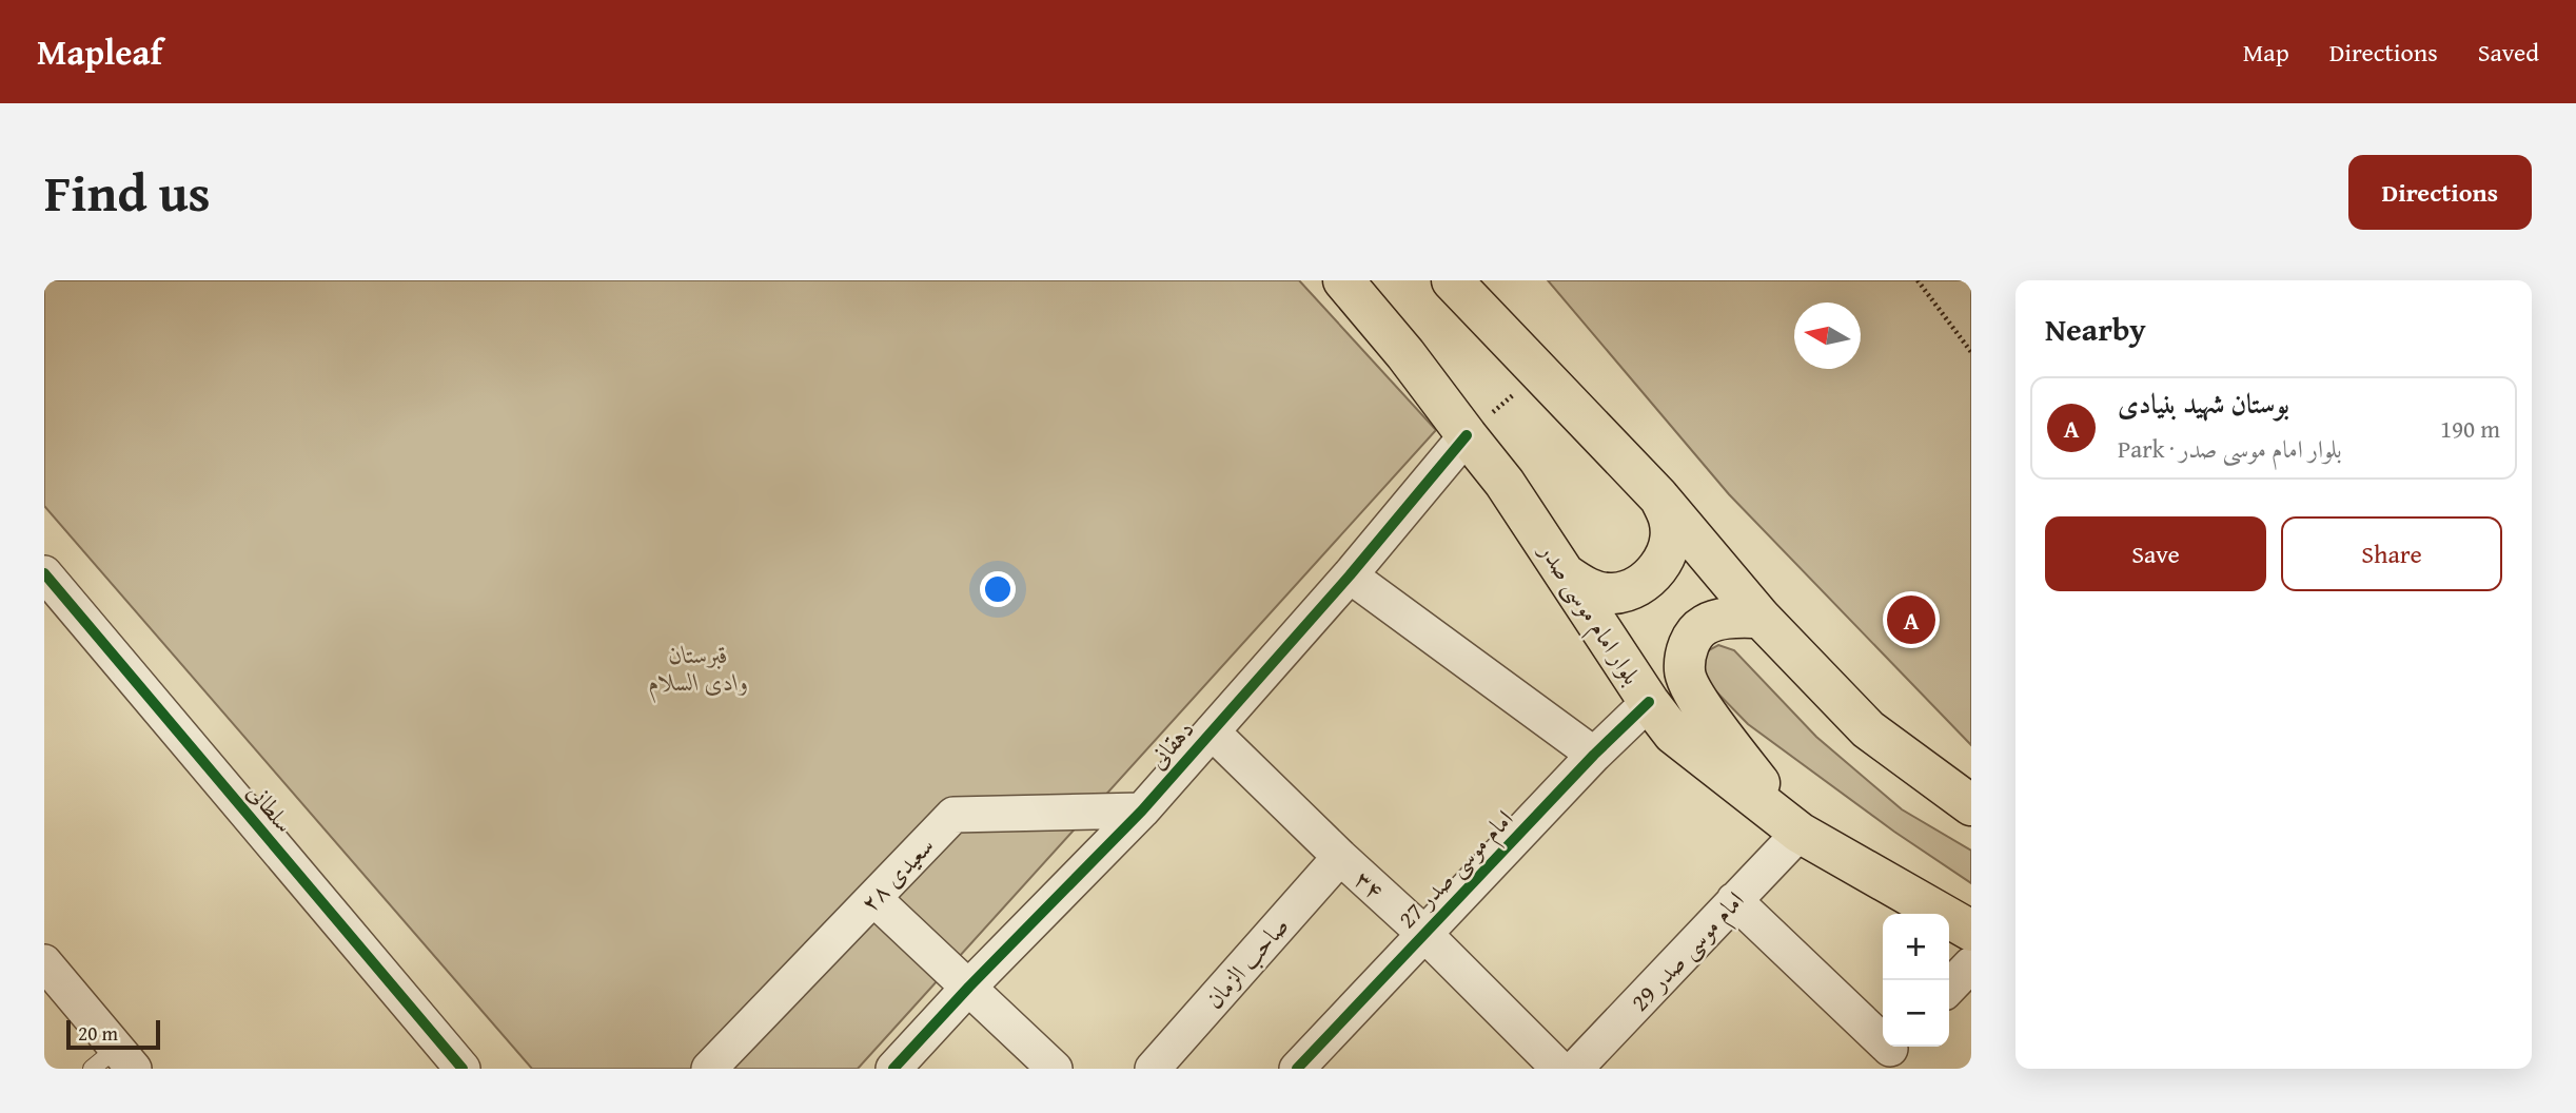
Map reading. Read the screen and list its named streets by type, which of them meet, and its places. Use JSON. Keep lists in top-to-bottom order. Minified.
{"streets":{"main road":["بلوار امام موسی صدر"],"street":["دهقانی","سلطانی","امام موسی صدر 27","سعیدی ۲۸","۳۴","امام موسی صدر 29","صاحب الزمان"]},"crossings":[["بلوار امام موسی صدر","دهقانی"],["بلوار امام موسی صدر","امام موسی صدر 27"],["بلوار امام موسی صدر","امام موسی صدر 29"],["دهقانی","سعیدی ۲۸"],["دهقانی","۳۴"],["امام موسی صدر 27","۳۴"],["۳۴","صاحب الزمان"]],"parks":["قبرستان وادی السلام"],"scale_bar":"20 m","north":"left","page":{"header":"Mapleaf","nav":["Map","Directions","Saved"],"title":"Find us","buttons":["Directions",["Save","Share"]],"heading":"Nearby","list":[{"mark":"A","name":"بوستان شهید بنیادی","note":"Park · بلوار امام موسی صدر","value":"190 m"}],"pins":"A","map_buttons":["+","−"],"scale":"20 m"}}
